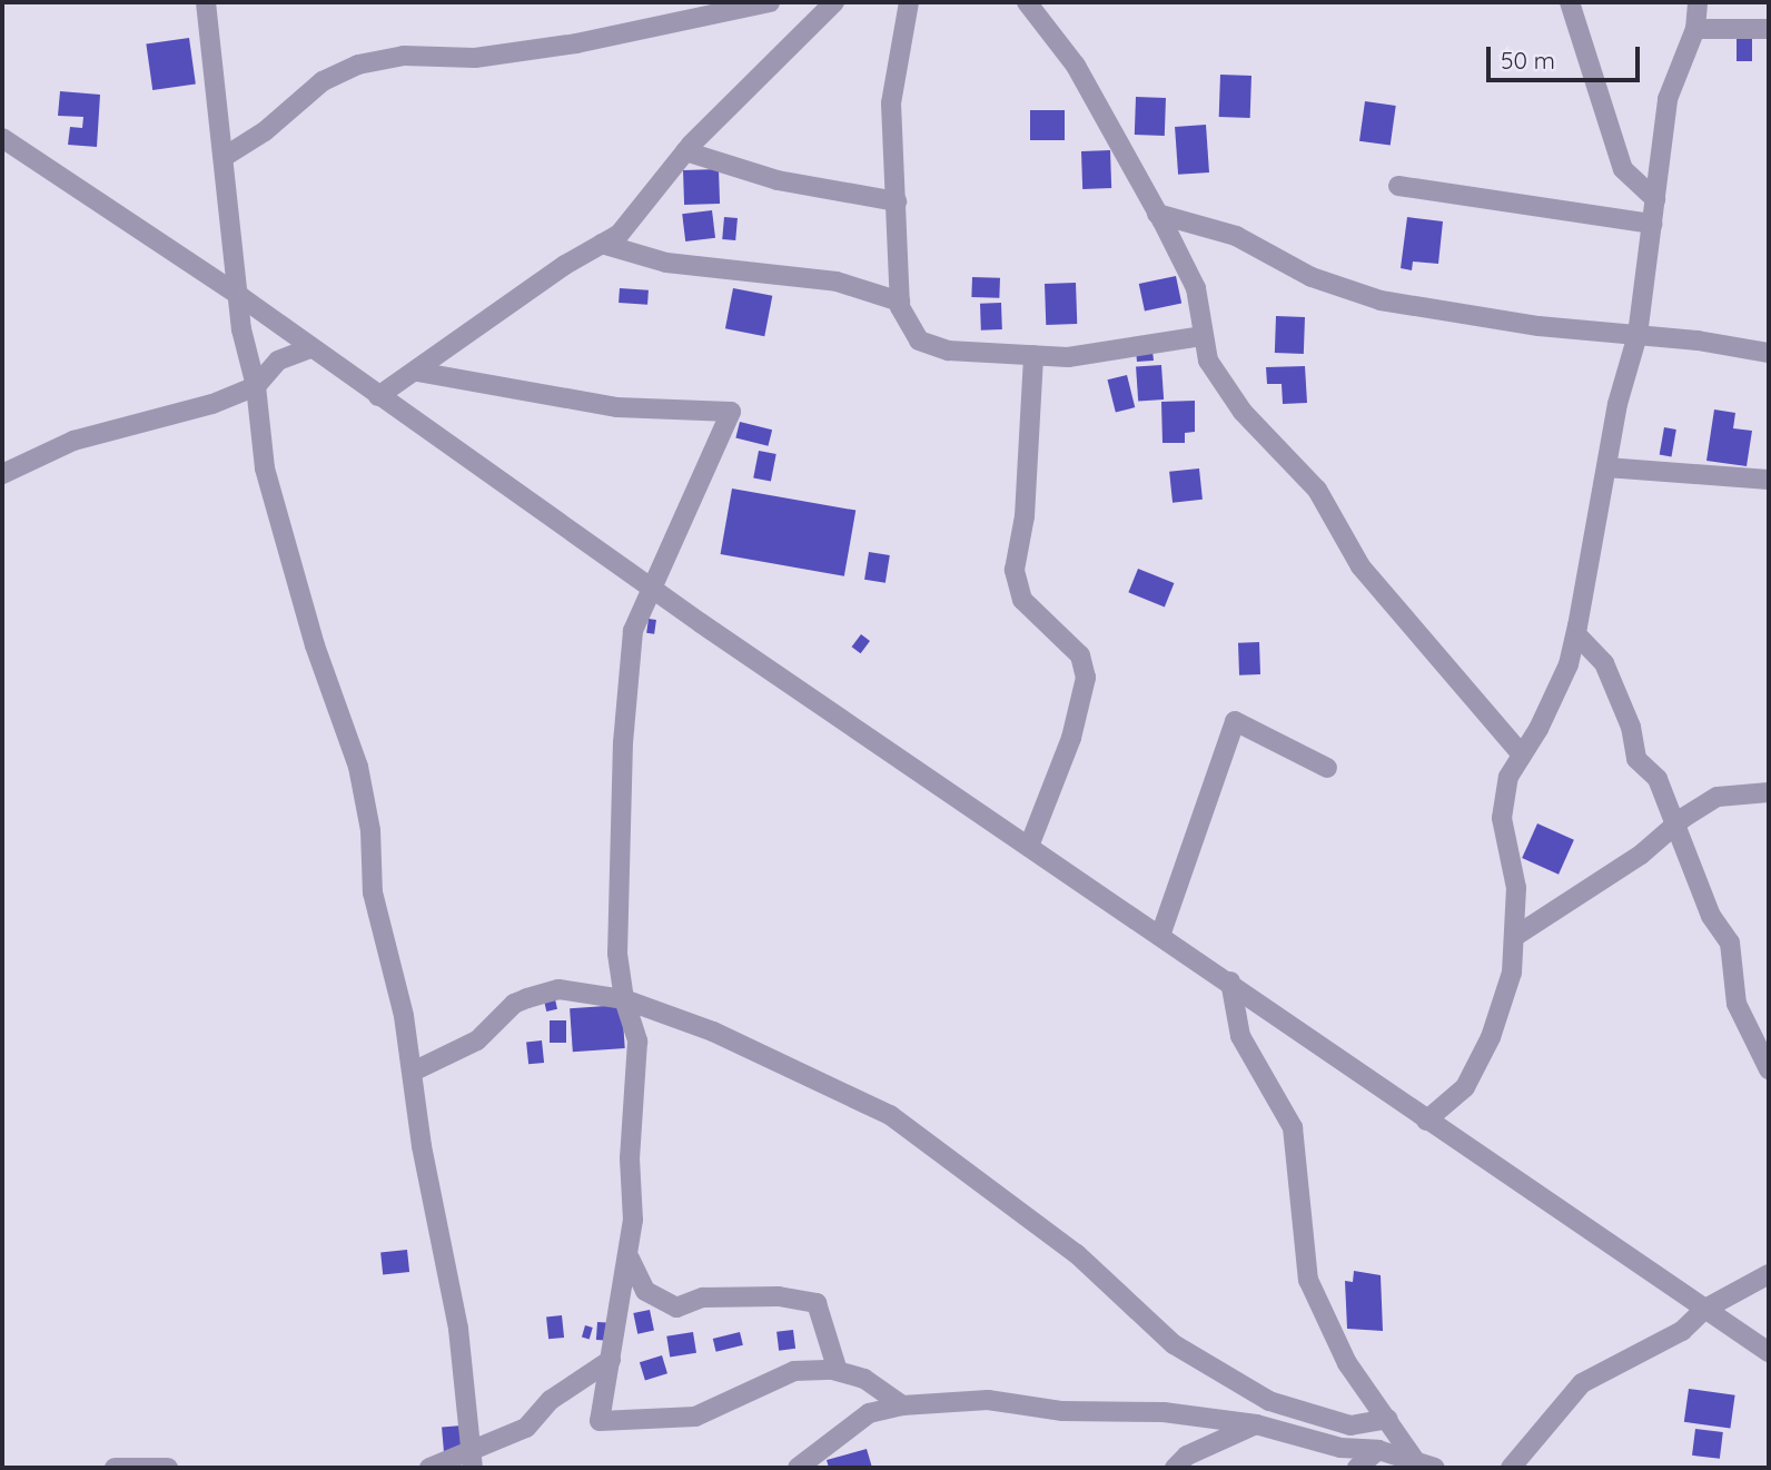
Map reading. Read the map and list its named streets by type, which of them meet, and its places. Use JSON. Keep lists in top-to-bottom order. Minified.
{"scale_bar":"50 m"}
